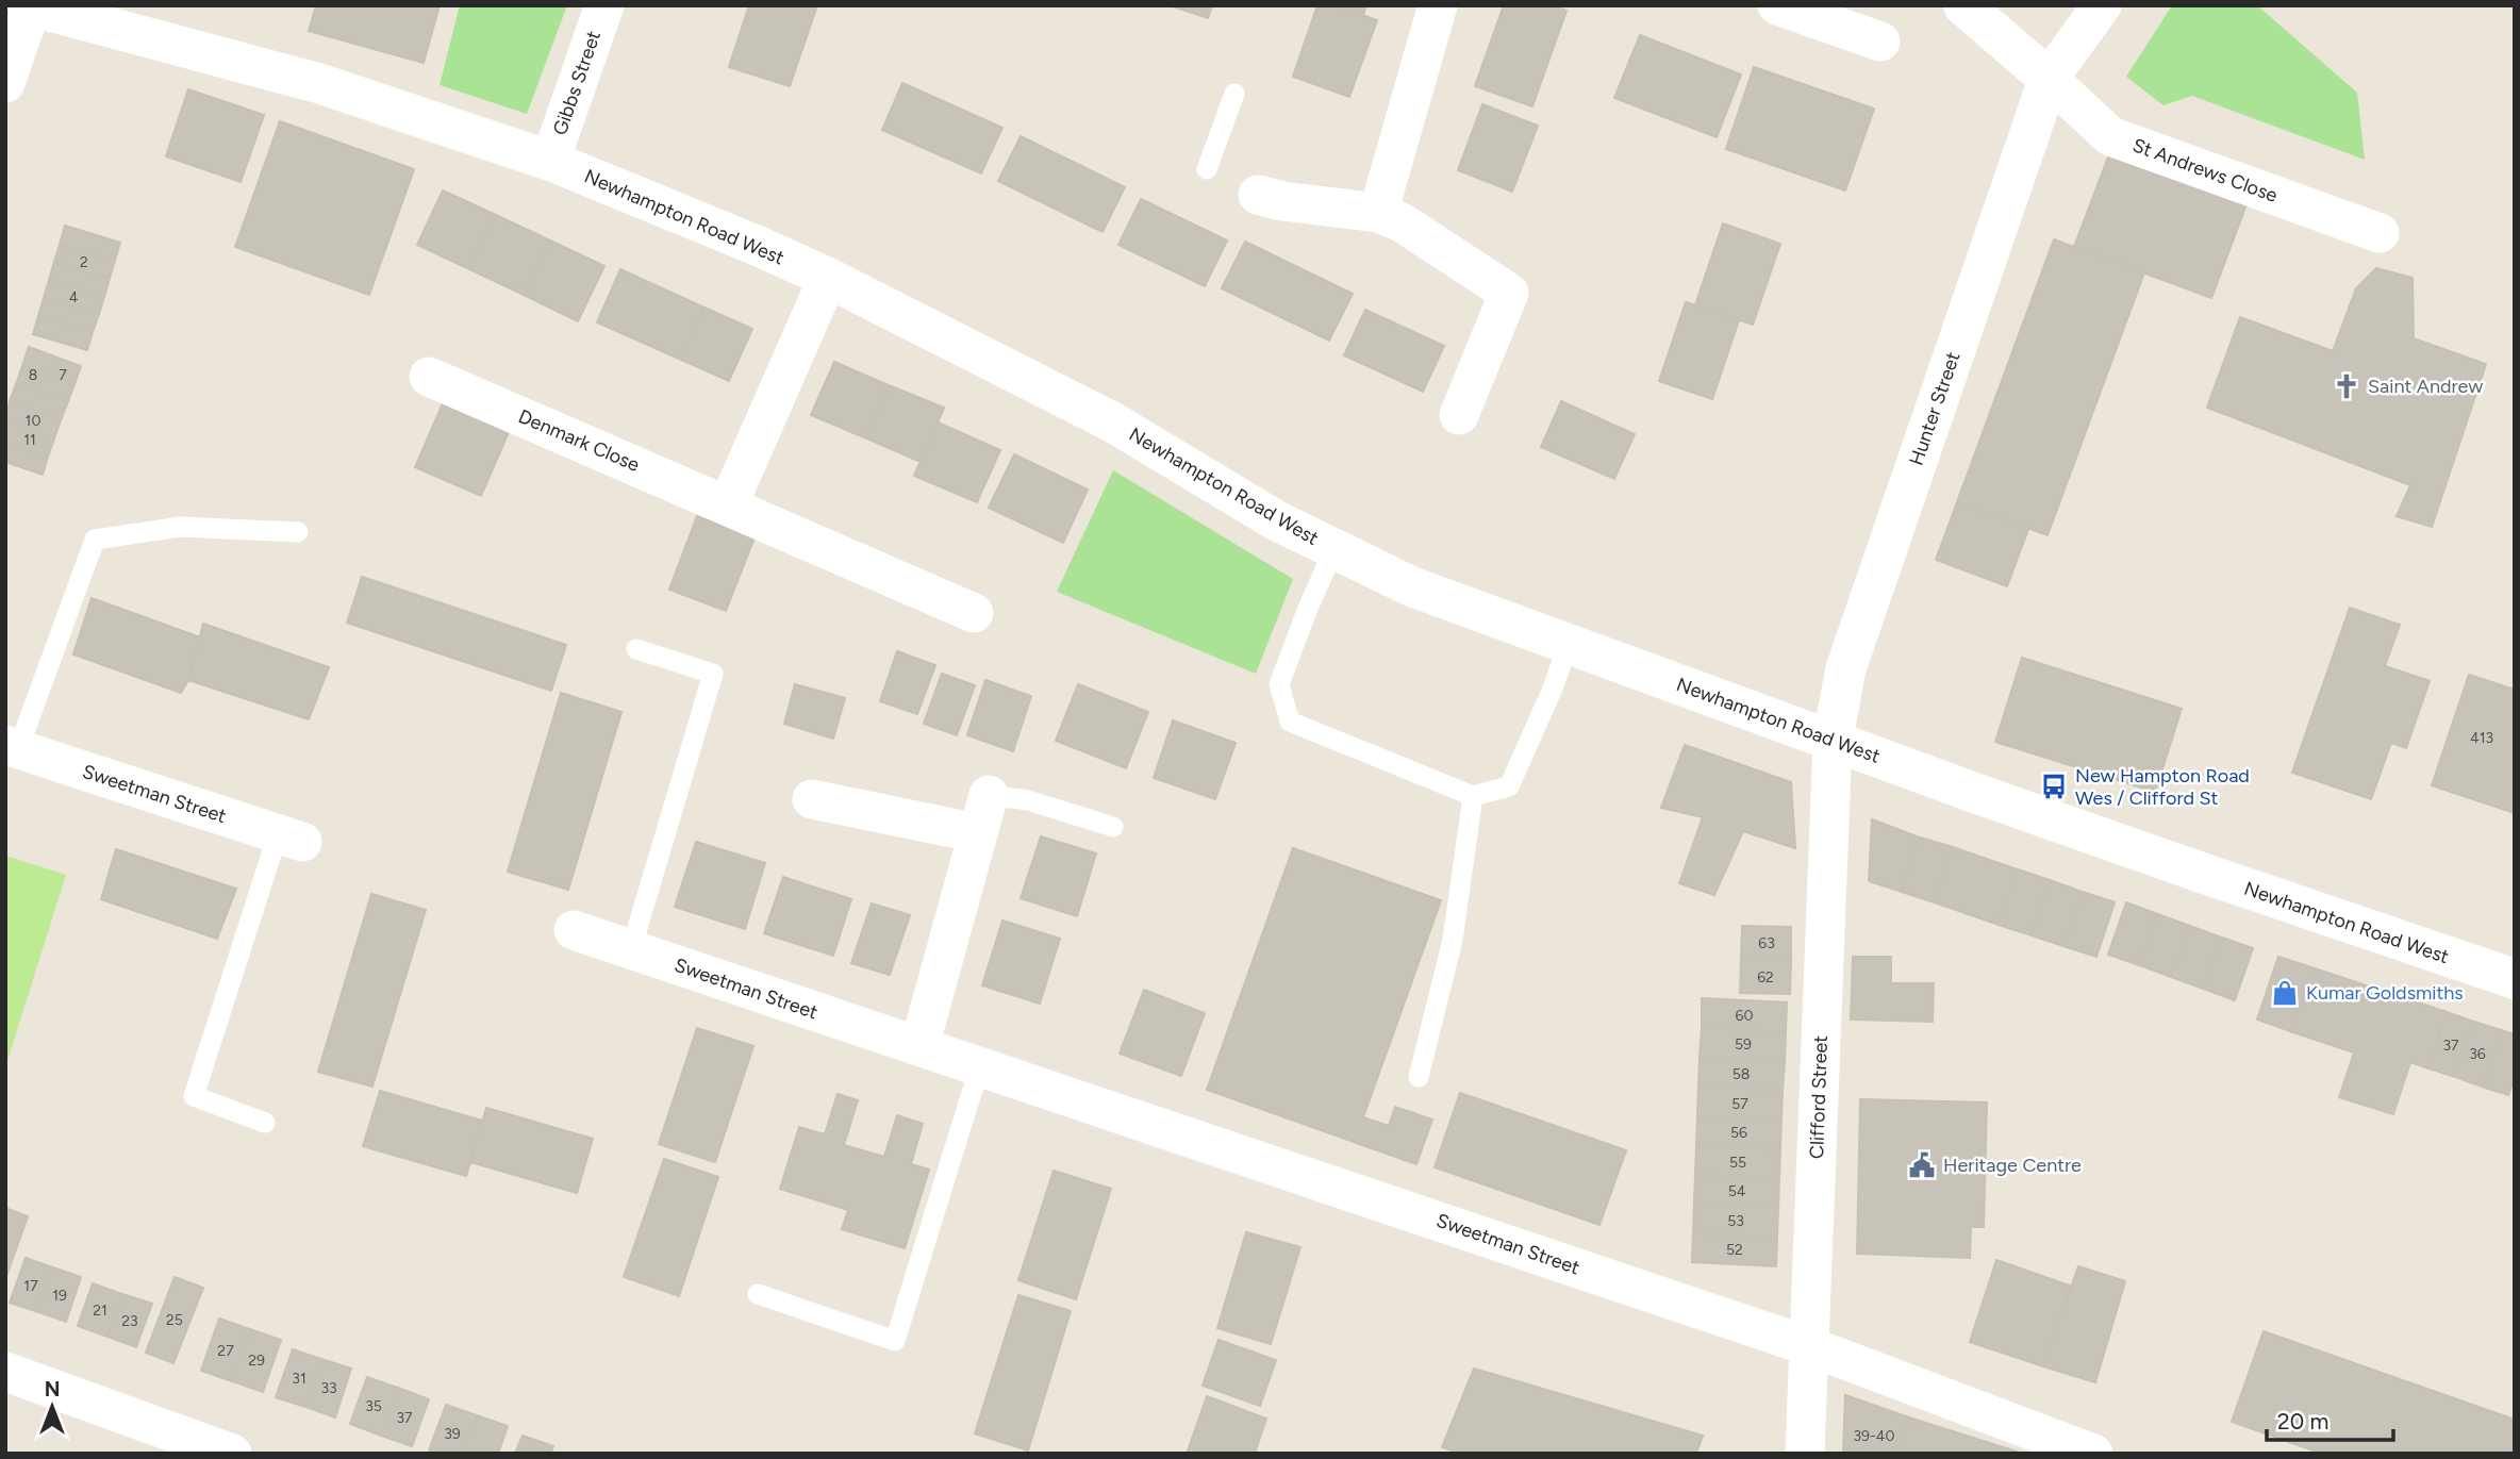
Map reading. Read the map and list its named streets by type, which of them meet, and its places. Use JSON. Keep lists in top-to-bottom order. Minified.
{"streets":{"street":["Gibbs Street","St Andrews Close","Newhampton Road West","Hunter Street","Denmark Close","Sweetman Street","Clifford Street"]},"crossings":[["Gibbs Street","Newhampton Road West"],["St Andrews Close","Hunter Street"],["Newhampton Road West","Hunter Street"],["Newhampton Road West","Clifford Street"],["Hunter Street","Clifford Street"],["Sweetman Street","Clifford Street"]],"places":{"church":["Saint Andrew"],"bus stop":["New Hampton Road Wes / Clifford St"],"shop":["Kumar Goldsmiths"],"public building":["Heritage Centre"]},"house_numbers":["2","4","8","7","10","11","413","63","62","60","59","37","36","58","57","56","55","54","53","52","17","19","21","25","23","27","29","31","33","35","37","39","39-40"],"scale_bar":"20 m","north":"top"}
